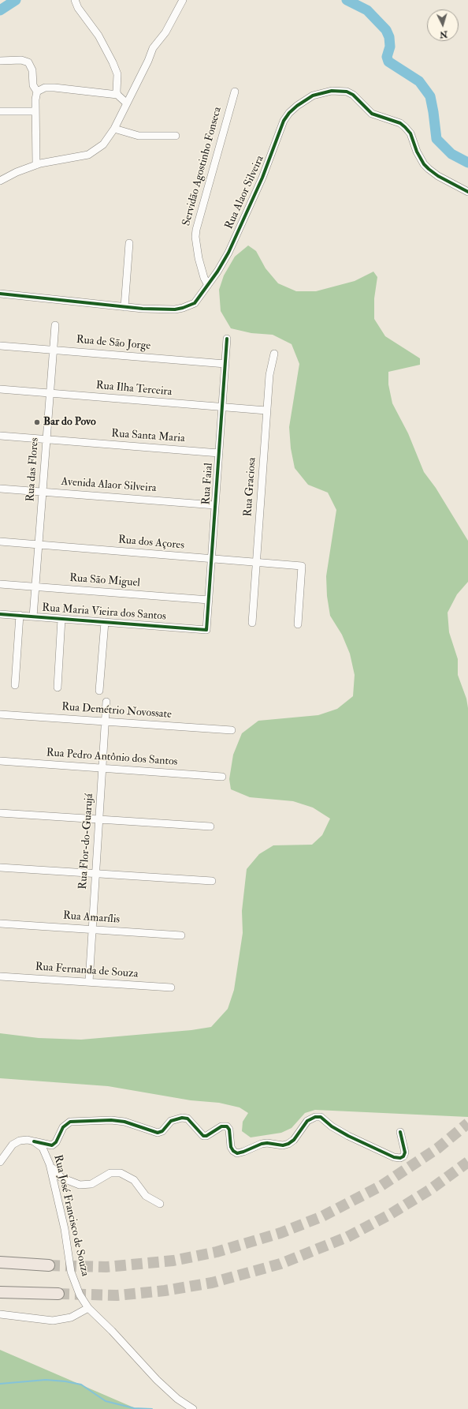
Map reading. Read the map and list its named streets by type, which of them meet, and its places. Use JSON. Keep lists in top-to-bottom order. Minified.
{"streets":{"street":["Servidão Agostinho Fonseca","Rua Alaor Silveira","Rua de São Jorge","Rua Ilha Terceira","Rua Santa Maria","Rua das Flores","Rua Faial","Avenida Alaor Silveira","Rua Graciosa","Rua dos Açores","Rua São Miguel","Rua Maria Vieira dos Santos","Rua Demétrio Novossate","Rua Pedro Antônio dos Santos","Rua Flor-do-Guarujá","Rua Amarílis","Rua Fernanda de Souza","Rua José Francisco de Souza"]},"crossings":[["Servidão Agostinho Fonseca","Rua Alaor Silveira"],["Rua de São Jorge","Rua das Flores"],["Rua de São Jorge","Rua Faial"],["Rua Ilha Terceira","Rua das Flores"],["Rua Ilha Terceira","Rua Faial"],["Rua Ilha Terceira","Rua Graciosa"],["Rua Santa Maria","Rua das Flores"],["Rua Santa Maria","Rua Faial"],["Rua das Flores","Avenida Alaor Silveira"],["Rua das Flores","Rua dos Açores"],["Rua das Flores","Rua São Miguel"],["Rua das Flores","Rua Maria Vieira dos Santos"],["Rua Faial","Avenida Alaor Silveira"],["Rua Faial","Rua dos Açores"],["Rua Faial","Rua São Miguel"],["Rua Faial","Rua Maria Vieira dos Santos"],["Rua Graciosa","Rua dos Açores"],["Rua Demétrio Novossate","Rua Flor-do-Guarujá"],["Rua Pedro Antônio dos Santos","Rua Flor-do-Guarujá"],["Rua Flor-do-Guarujá","Rua Amarílis"],["Rua Flor-do-Guarujá","Rua Fernanda de Souza"]],"places":["Bar do Povo"],"north":"bottom"}
